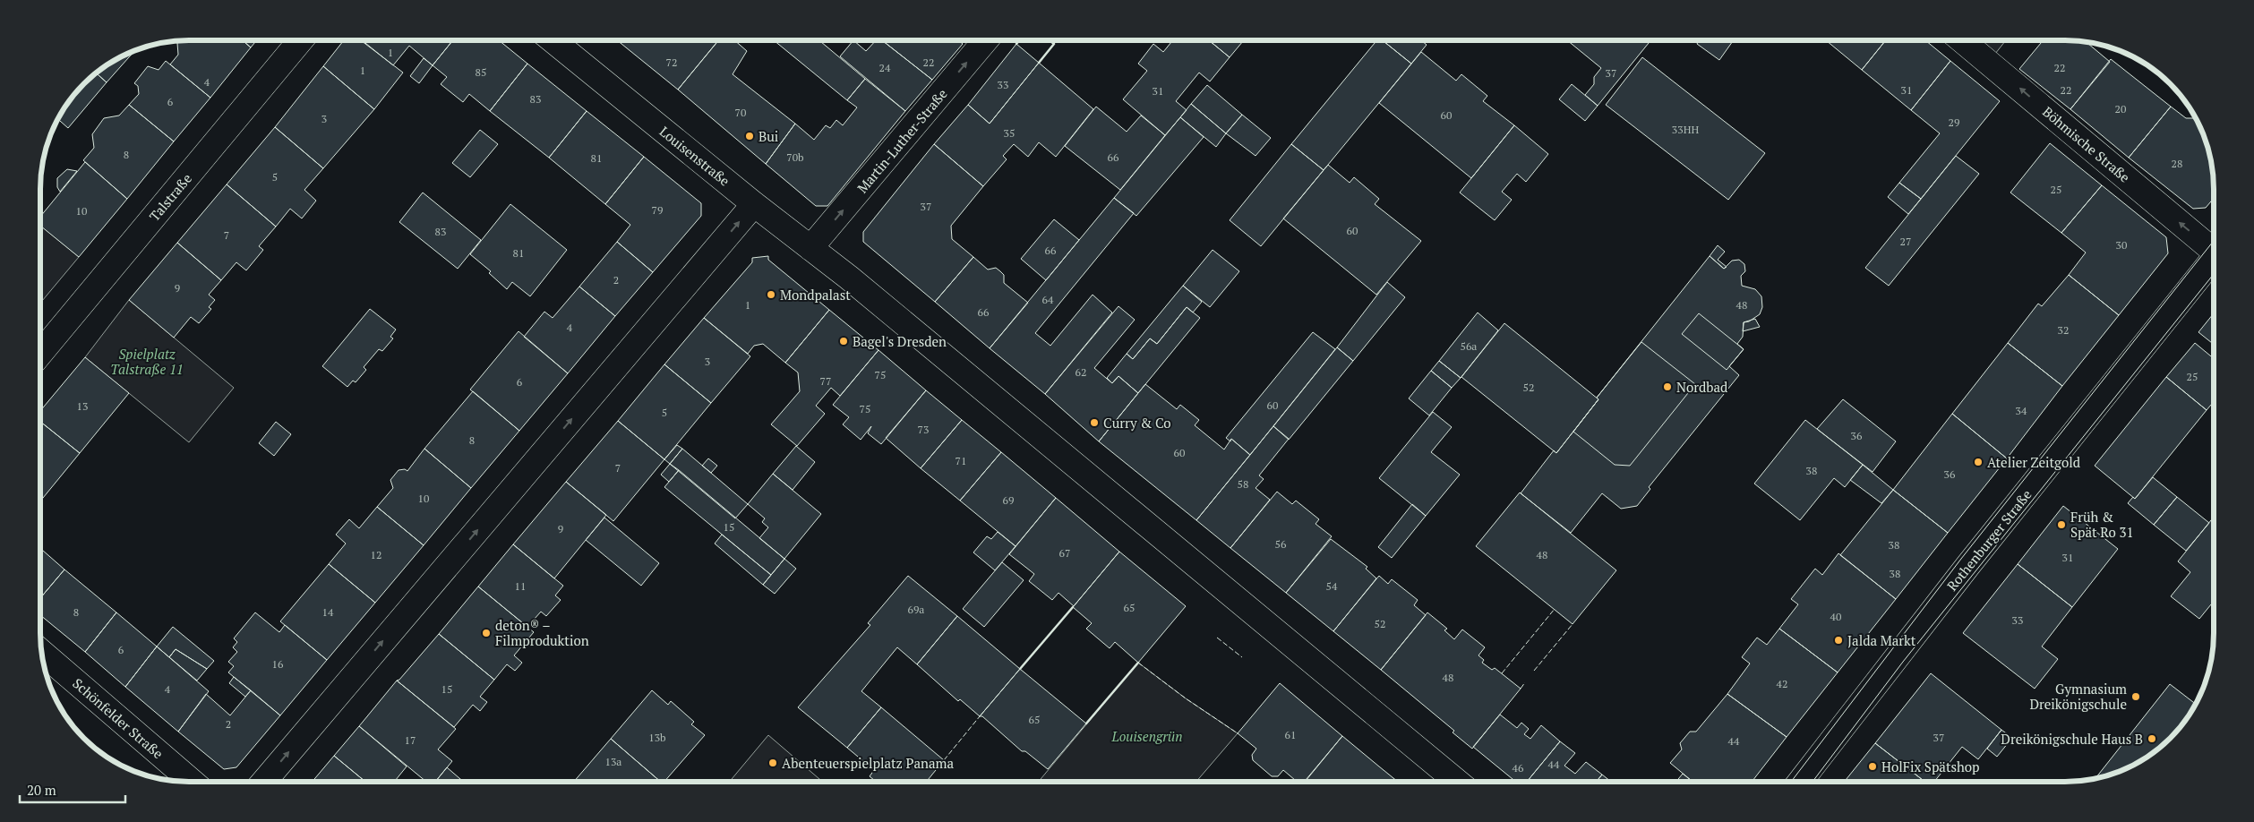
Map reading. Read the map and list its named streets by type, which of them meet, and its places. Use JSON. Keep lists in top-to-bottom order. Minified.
{"streets":{"street":["Martin-Luther-Straße","Böhmische Straße","Louisenstraße","Talstraße","Rothenburger Straße","Schönfelder Straße"]},"crossings":[["Martin-Luther-Straße","Louisenstraße"]],"one_way":["Martin-Luther-Straße","Böhmische Straße"],"parks":["Spielplatz Talstraße 11","Louisengrün"],"places":["Bui","Mondpalast","Bagel's Dresden","Nordbad","Curry & Co","Atelier Zeitgold","Früh & Spät Ro 31","deton® – Filmproduktion","Jalda Markt","Gymnasium Dreikönigschule","Dreikönigschule Haus B","Abenteuerspielplatz Panama","HolFix Spätshop"],"house_numbers":["1","72","22","24","22","1","85","37","4","33","31","22","31","83","6","20","70","60","3","29","33HH","35","8","70b","66","81","28","5","25","37","79","10","60","83","7","27","30","66","81","2","9","64","1","48","66","4","32","56a","3","62","75","25","77","6","52","60","13","75","34","5","73","36","8","60","71","7","38","36","58","10","69","15","9","56","38","67","12","48","31","38","11","54","65","69a","8","14","40","33","52","6","16","48","42","4","15","65","2","61","13b","37","17","44","13a","44","46"],"scale_bar":"20 m"}
